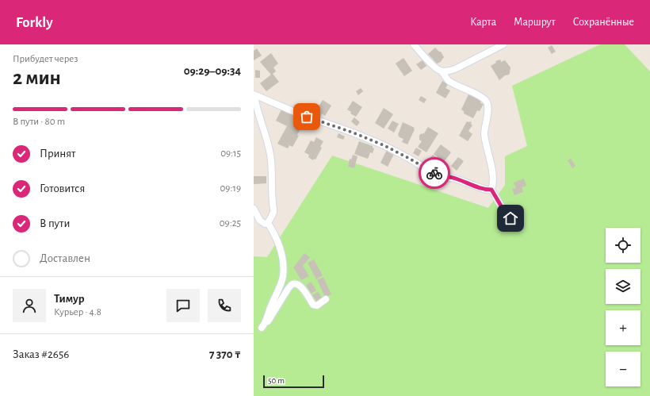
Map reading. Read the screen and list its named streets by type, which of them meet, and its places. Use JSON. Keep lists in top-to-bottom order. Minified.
{"scale_bar":"50 m","page":{"header":"Forkly","nav":["Карта","Маршрут","Сохранённые"],"heading":["2 мин","Прибудет через","09:29–09:34"],"panel":["Тимур","Курьер · 4.8","Заказ #2656","7 370 ₸"],"bar":"В пути · 80 m","list":[["Принят","09:15"],["Готовится","09:19"],["В пути","09:25"],"Доставлен"],"map_buttons":["+","−"],"scale":"50 m"}}
